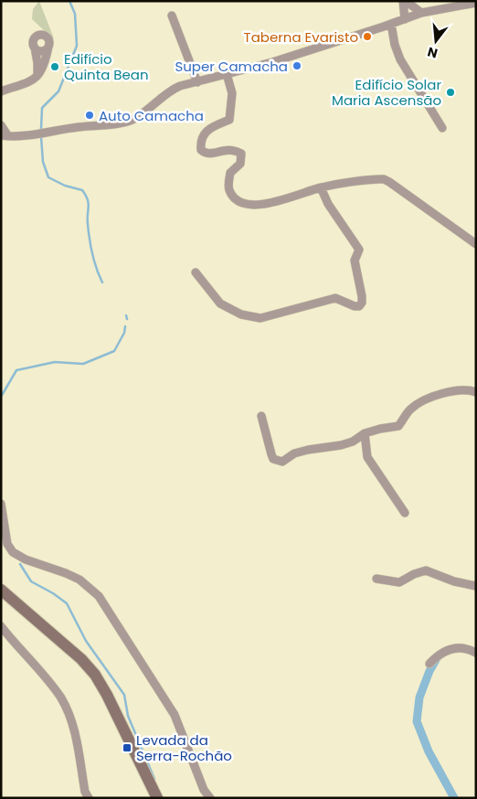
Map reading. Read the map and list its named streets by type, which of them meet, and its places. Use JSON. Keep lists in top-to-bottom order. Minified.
{"places":{"other":["Taberna Evaristo","Super Camacha","Edifício Quinta Bean","Edifício Solar Maria Ascensão","Auto Camacha"],"transit":["Levada da Serra-Rochão"]},"north":"bottom"}
